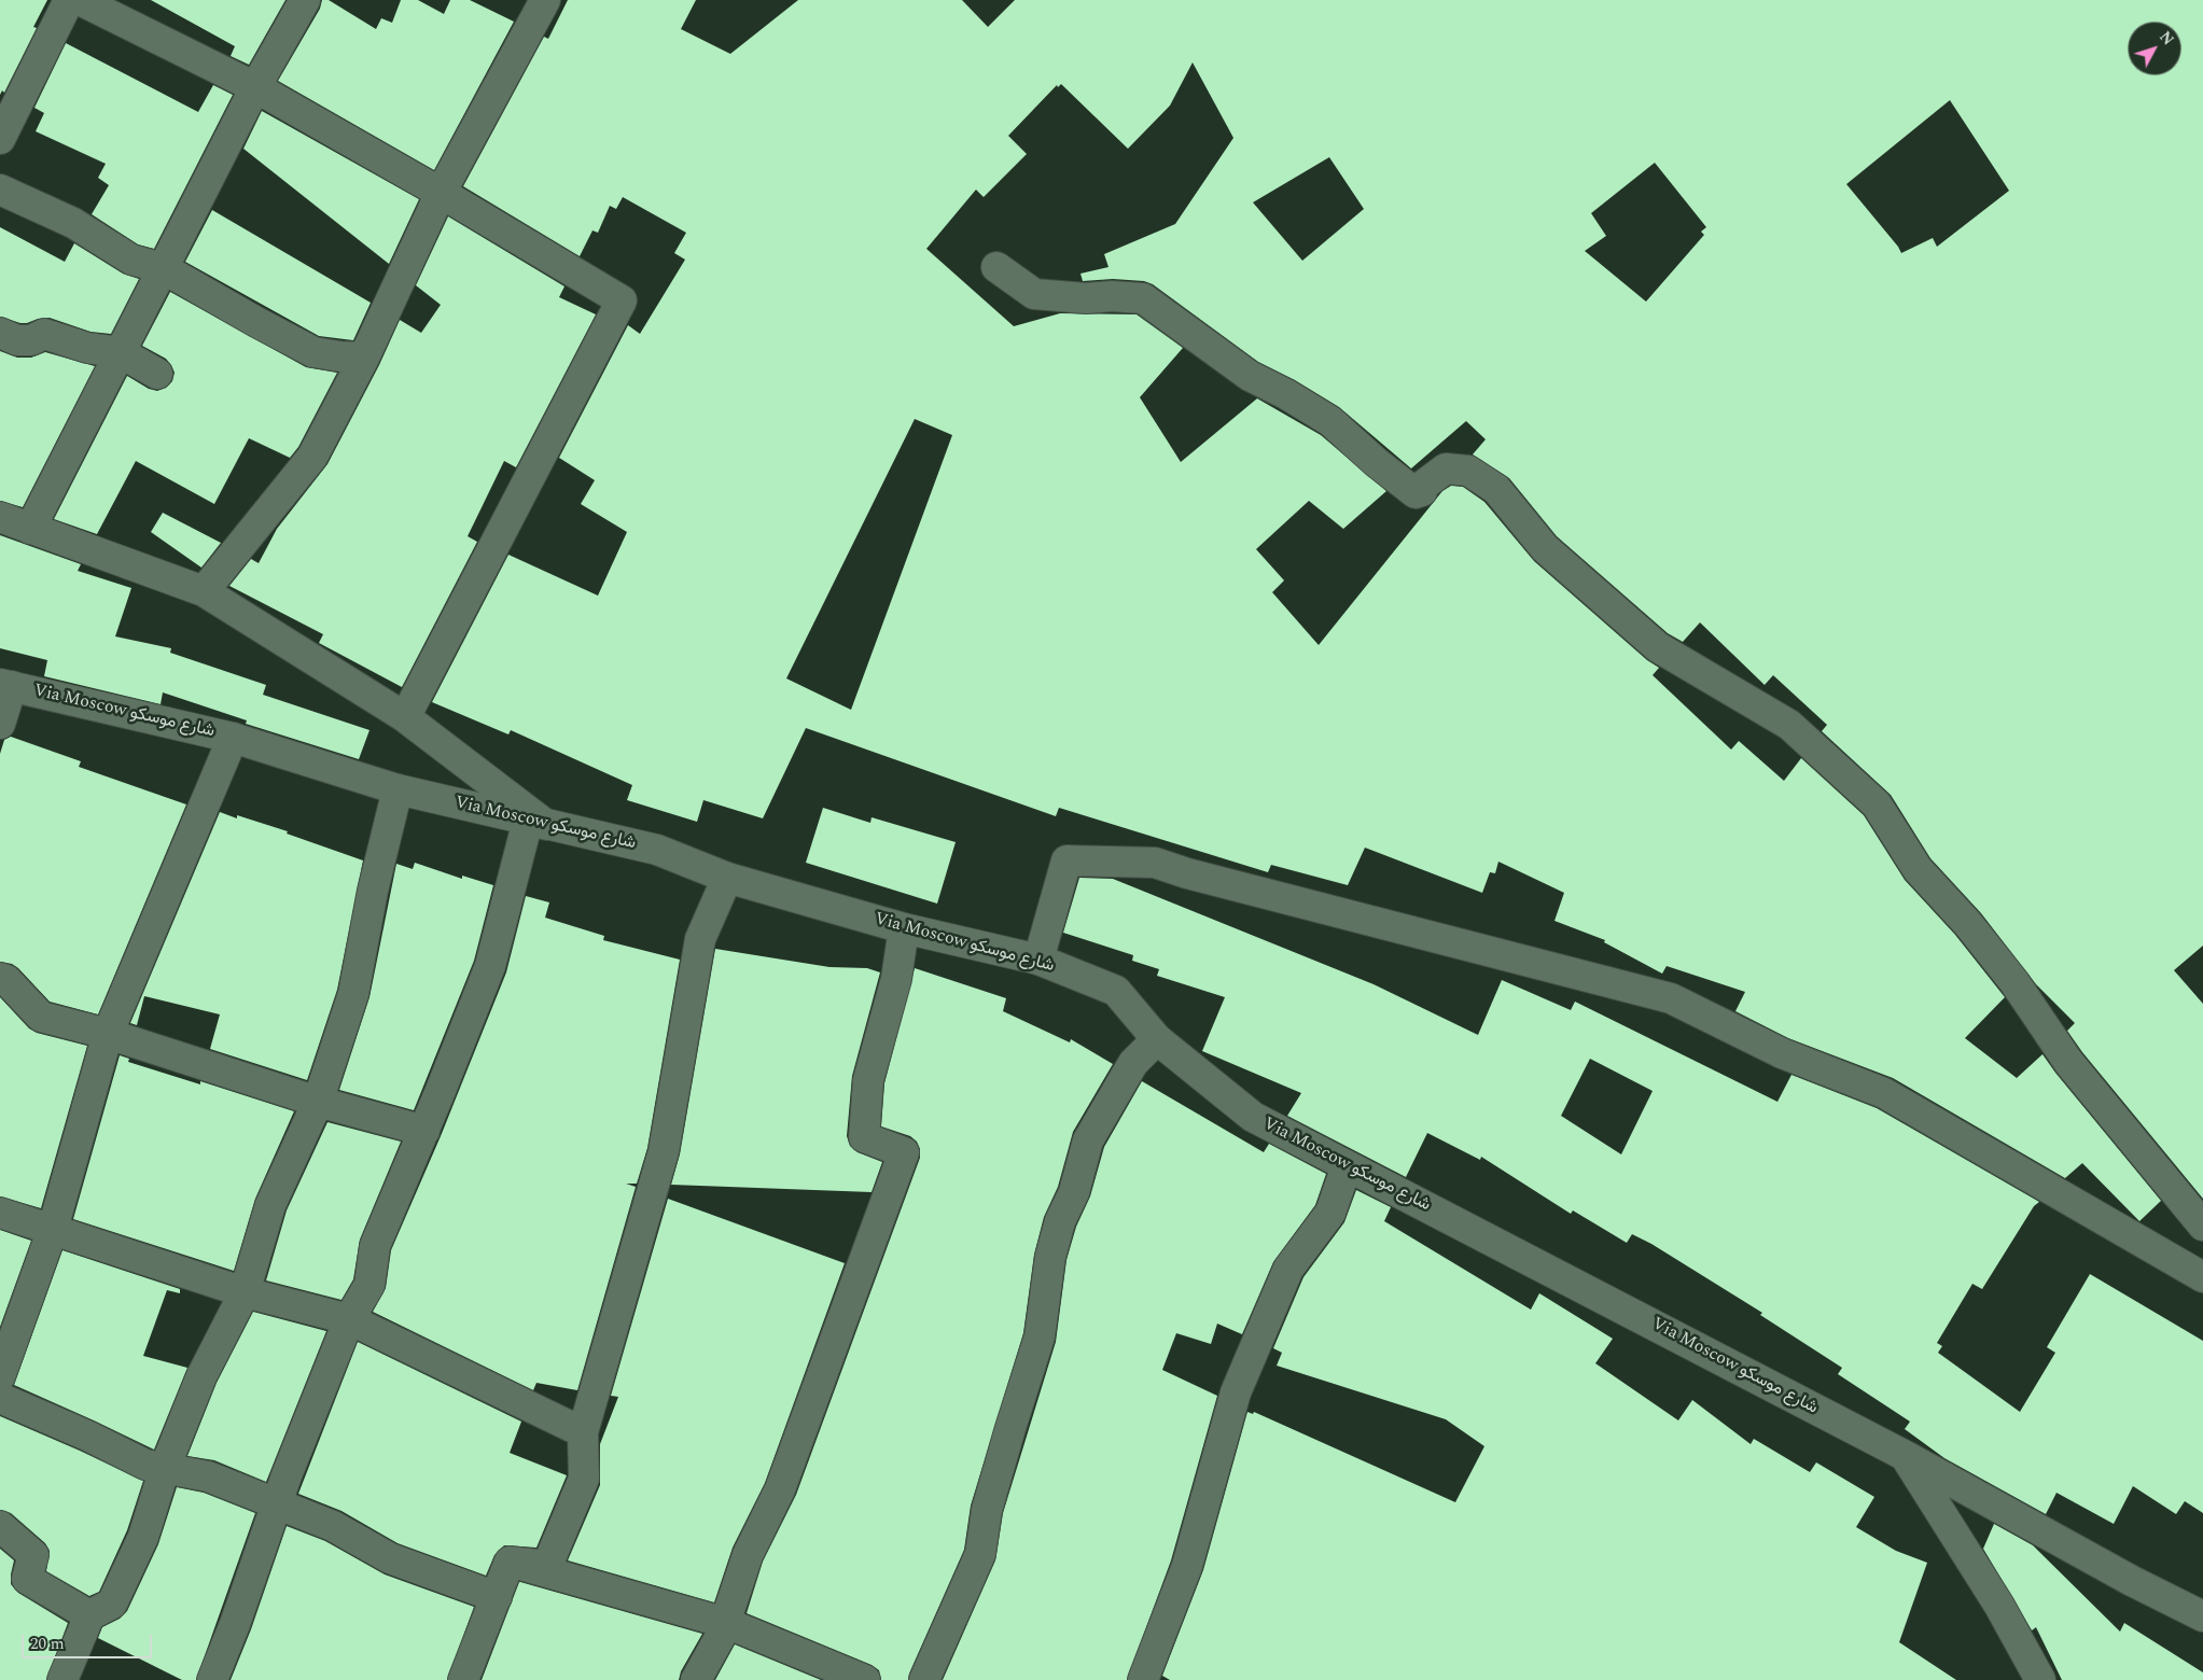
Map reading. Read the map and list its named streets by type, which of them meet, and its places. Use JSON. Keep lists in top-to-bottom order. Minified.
{"streets":{"street":["Via Moscow شارع موسكو"]},"scale_bar":"20 m","north":"top right"}
